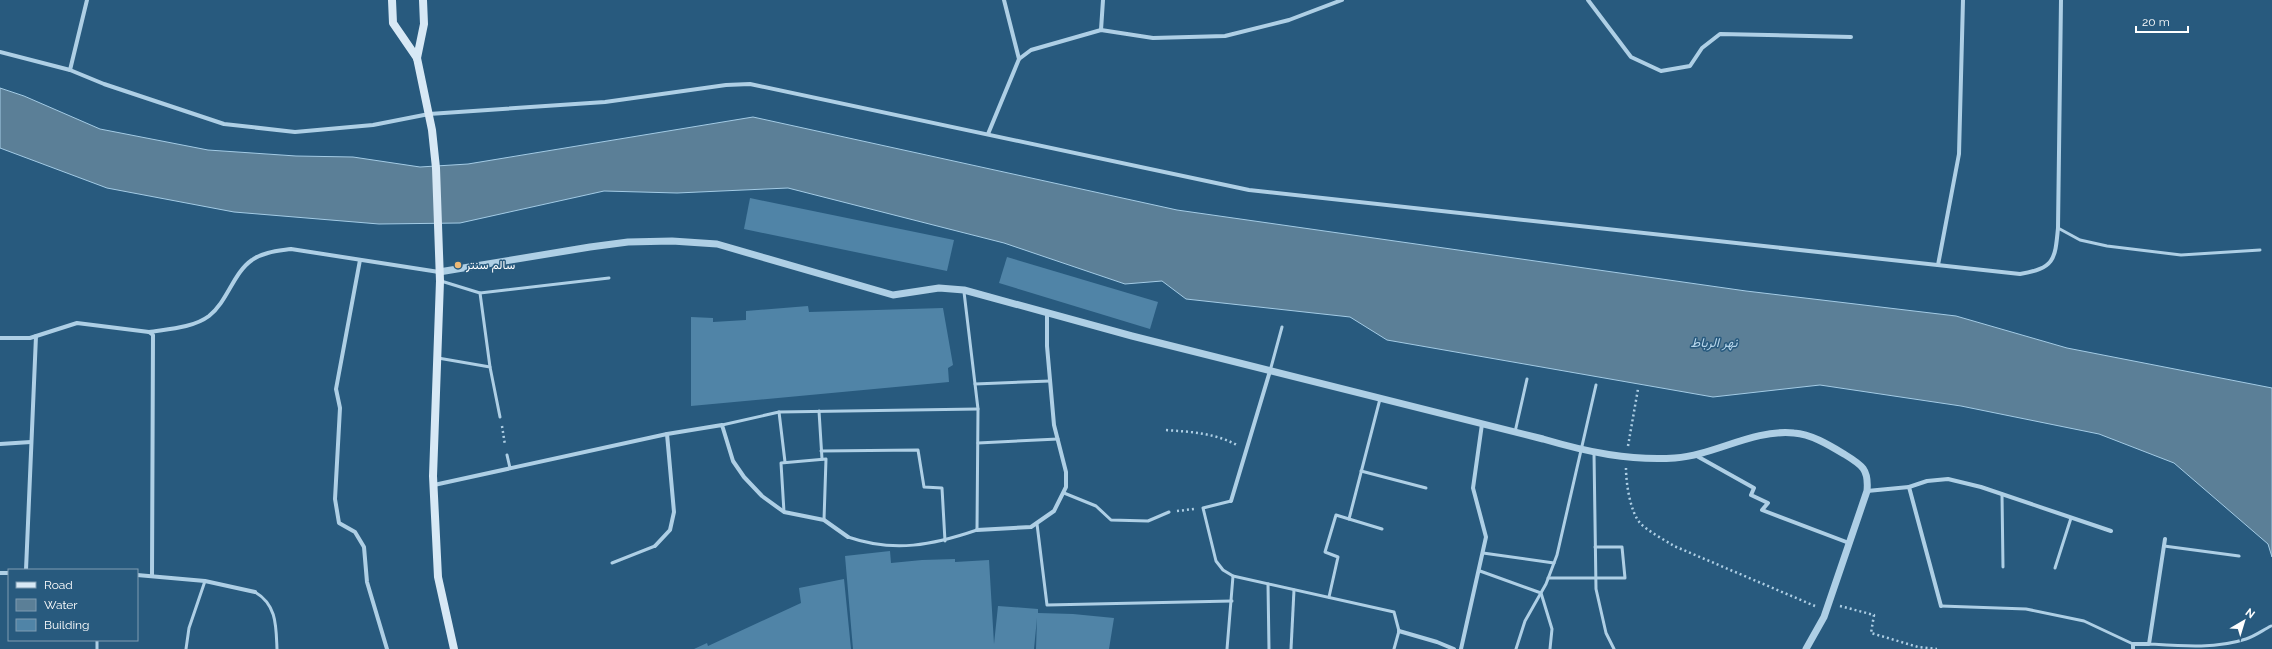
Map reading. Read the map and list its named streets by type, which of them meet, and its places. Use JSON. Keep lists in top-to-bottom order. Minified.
{"water":["نهر الرباط"],"places":["سالم سنتر"],"legend":["Road","Water","Building"],"scale_bar":"20 m","north":"top right"}
